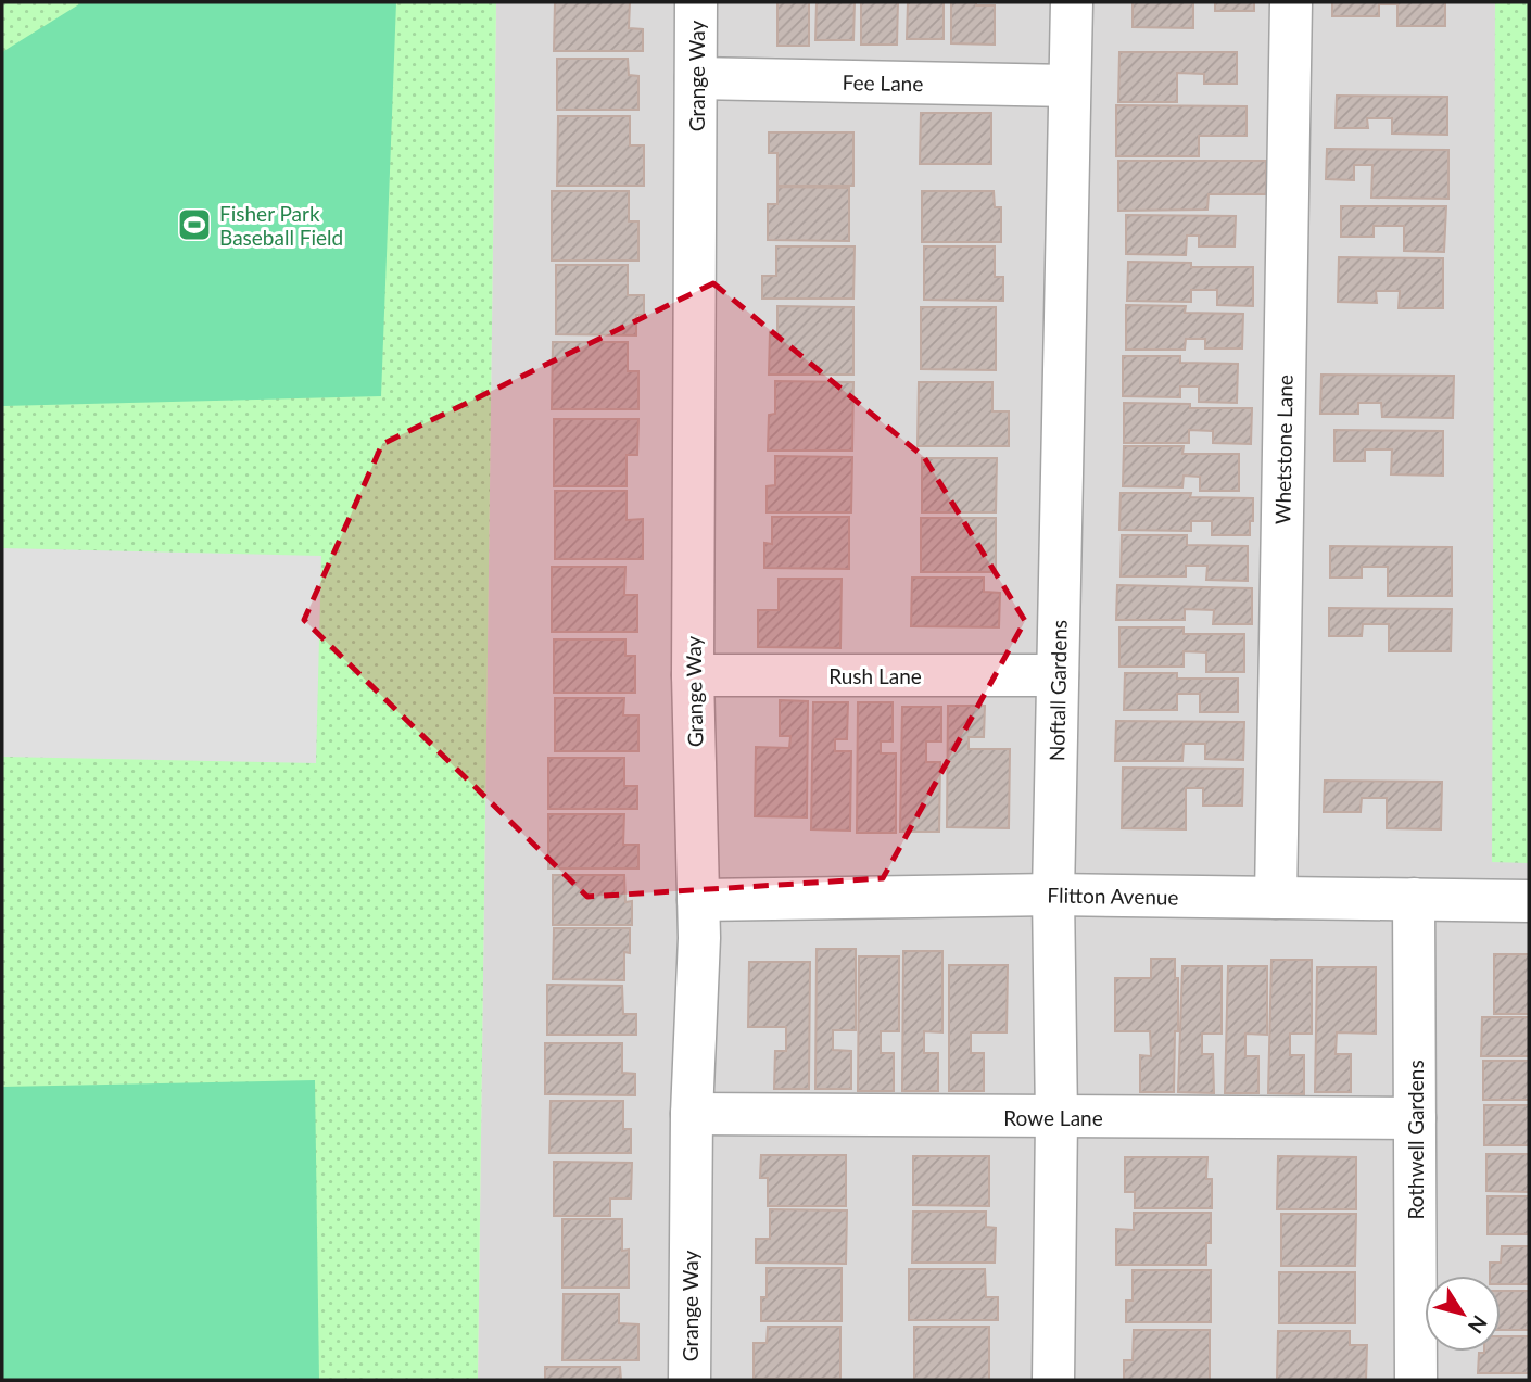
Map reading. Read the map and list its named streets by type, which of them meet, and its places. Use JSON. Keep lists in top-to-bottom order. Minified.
{"streets":{"street":["Grange Way","Fee Lane","Whetstone Lane","Rush Lane","Noftall Gardens","Flitton Avenue","Rowe Lane","Rothwell Gardens"]},"crossings":[["Grange Way","Fee Lane"],["Grange Way","Rush Lane"],["Grange Way","Flitton Avenue"],["Grange Way","Rowe Lane"],["Fee Lane","Noftall Gardens"],["Whetstone Lane","Flitton Avenue"],["Rush Lane","Noftall Gardens"],["Noftall Gardens","Flitton Avenue"],["Noftall Gardens","Rowe Lane"],["Flitton Avenue","Rothwell Gardens"],["Rowe Lane","Rothwell Gardens"]],"places":{"sports":["Fisher Park Baseball Field"]},"north":"bottom right"}
